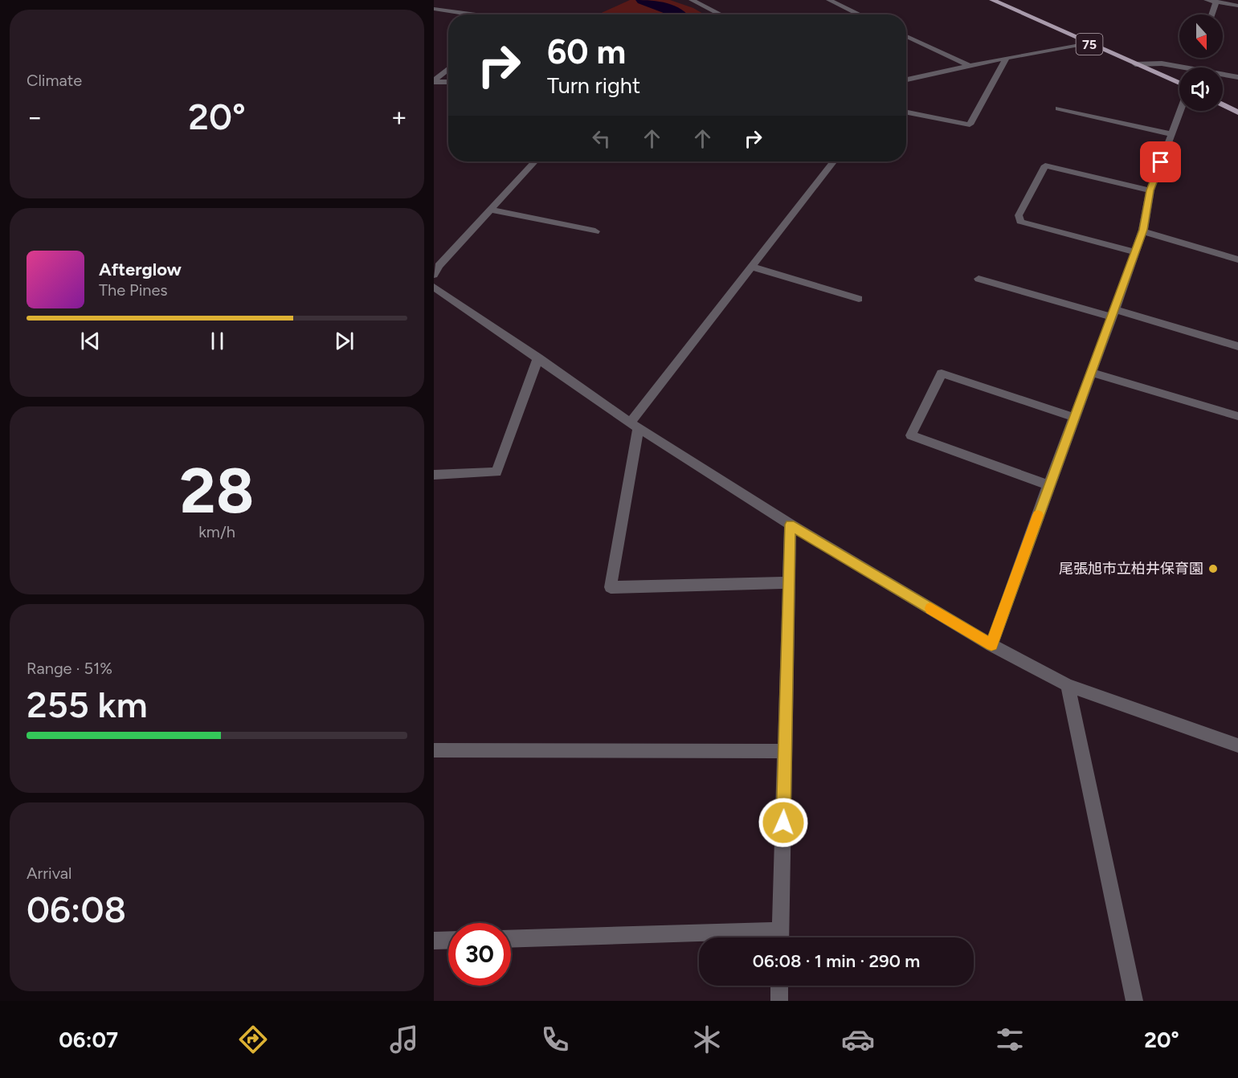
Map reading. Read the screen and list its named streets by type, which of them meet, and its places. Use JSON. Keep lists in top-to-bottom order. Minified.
{"streets":{"main road":["75"]},"places":["尾張旭市立柏井保育園"],"north":"bottom","page":{"tile":["Climate",["28","km/h"],["Range · 51%","255 km"],["Arrival","06:08"]],"turn":["60 m","Turn right"],"heat":["−","20°","+"],"song":["Afterglow","The Pines"],"limit":"30","trip":"06:08 · 1 min · 290 m","tabs":["06:07","20°"]}}
